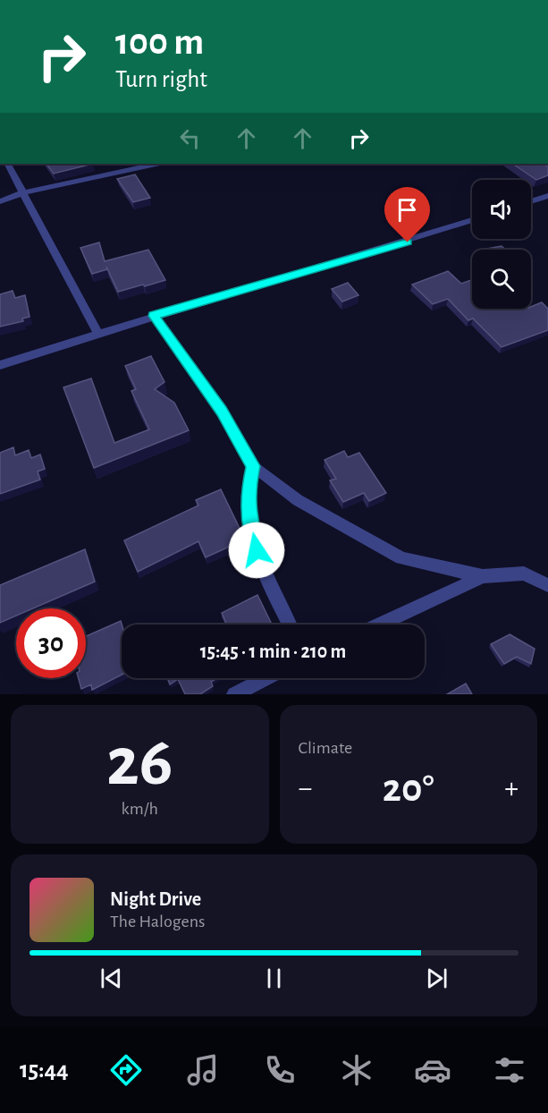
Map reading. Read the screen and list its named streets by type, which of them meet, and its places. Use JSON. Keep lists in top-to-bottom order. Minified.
{"page":{"turn":["100 m","Turn right"],"limit":"30","trip":"15:45 · 1 min · 210 m","tile":[["26","km/h"],"Climate"],"heat":["−","20°","+"],"song":["Night Drive","The Halogens"],"tabs":"15:44"}}
